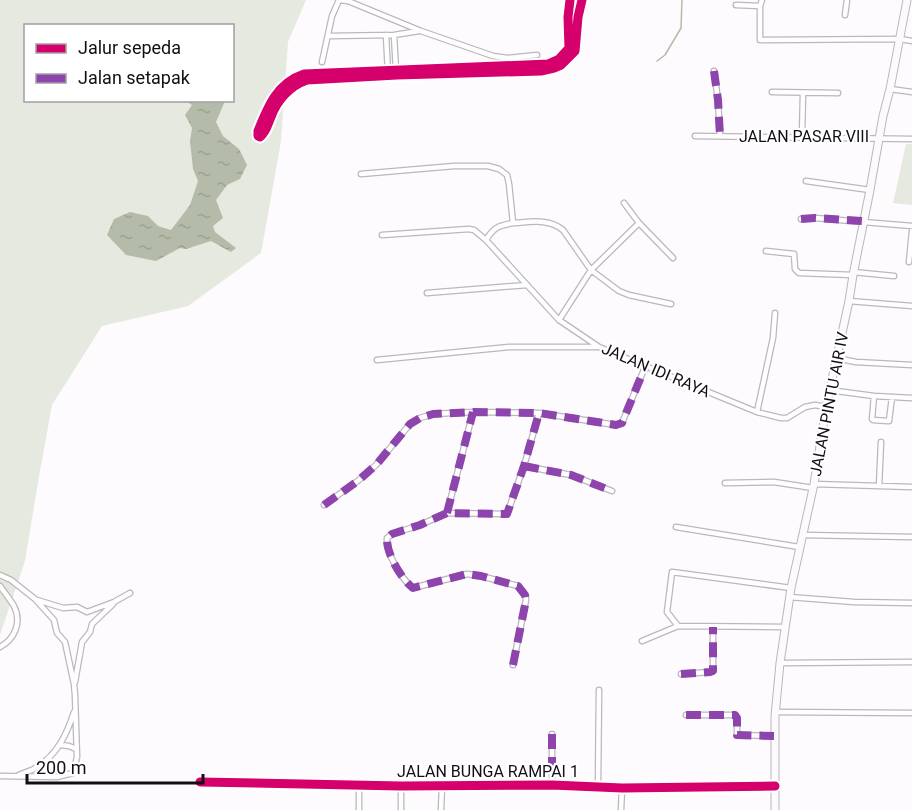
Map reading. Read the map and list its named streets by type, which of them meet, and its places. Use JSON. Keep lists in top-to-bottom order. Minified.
{"streets":{"main road":["JALAN PINTU AIR IV"],"street":["JALAN PASAR VIII","JALAN IDI RAYA","JALAN BUNGA RAMPAI 1"]},"crossings":[["JALAN PASAR VIII","JALAN PINTU AIR IV"],["JALAN IDI RAYA","JALAN PINTU AIR IV"],["JALAN PINTU AIR IV","JALAN BUNGA RAMPAI 1"]],"legend":["Jalur sepeda","Jalan setapak"],"scale_bar":"200 m"}
